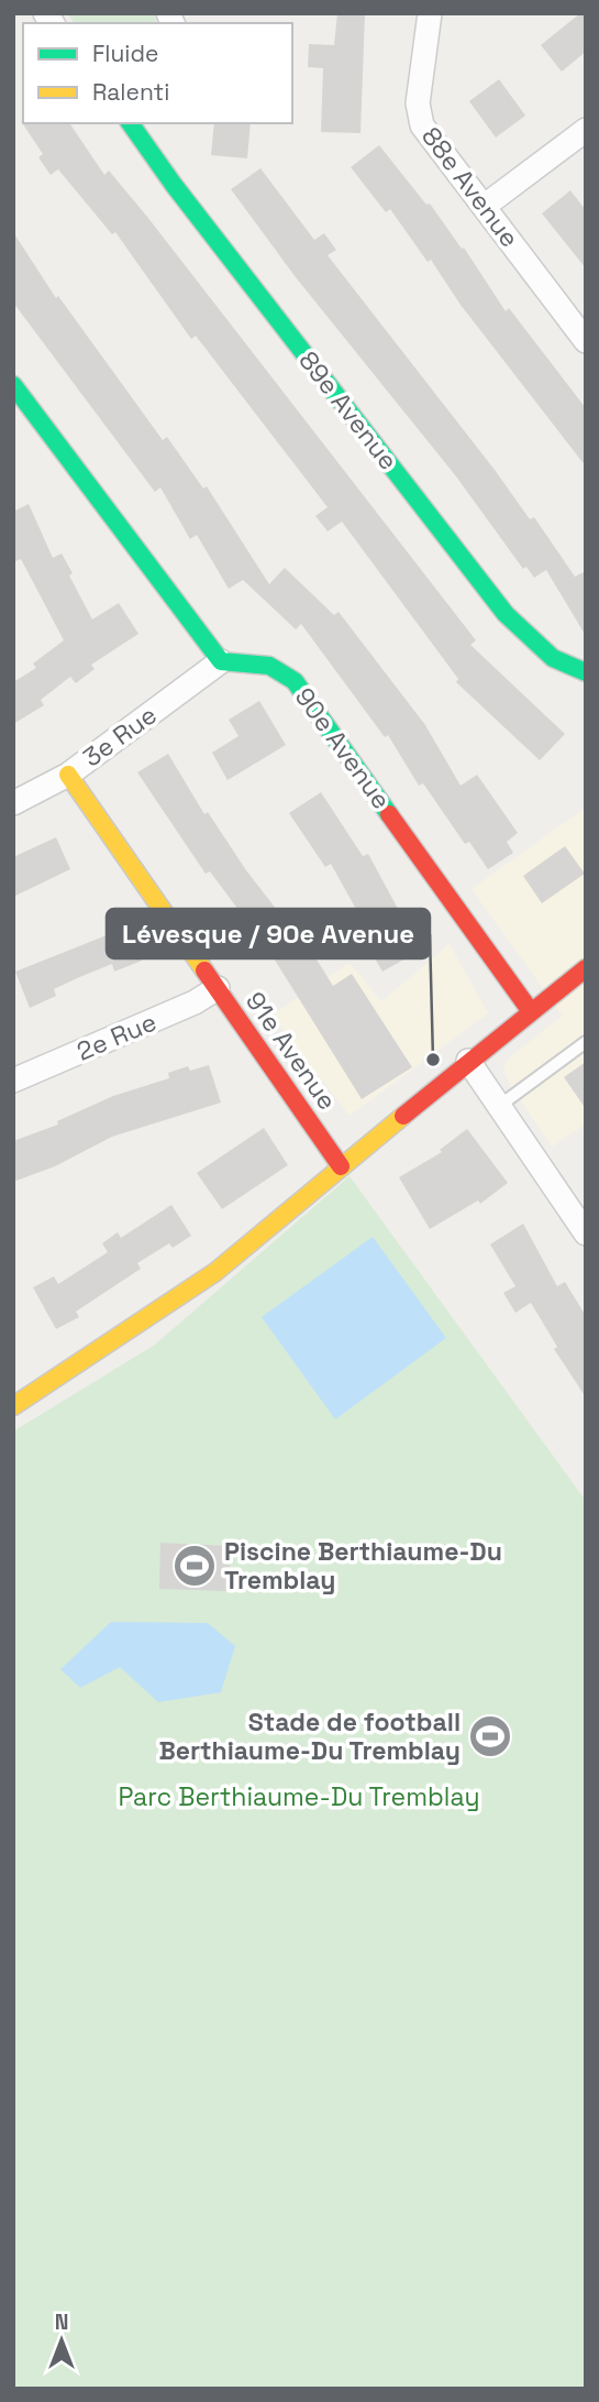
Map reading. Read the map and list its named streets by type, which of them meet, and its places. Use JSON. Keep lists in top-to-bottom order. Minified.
{"streets":{"street":["88e Avenue","89e Avenue","3e Rue","90e Avenue","2e Rue","91e Avenue"]},"crossings":[["3e Rue","90e Avenue"],["3e Rue","91e Avenue"],["2e Rue","91e Avenue"]],"parks":["Parc Berthiaume-Du Tremblay"],"places":{"other":["Lévesque / 90e Avenue"],"sports":["Piscine Berthiaume-Du Tremblay","Stade de football Berthiaume-Du Tremblay"]},"legend":["Fluide","Ralenti"],"north":"top"}
